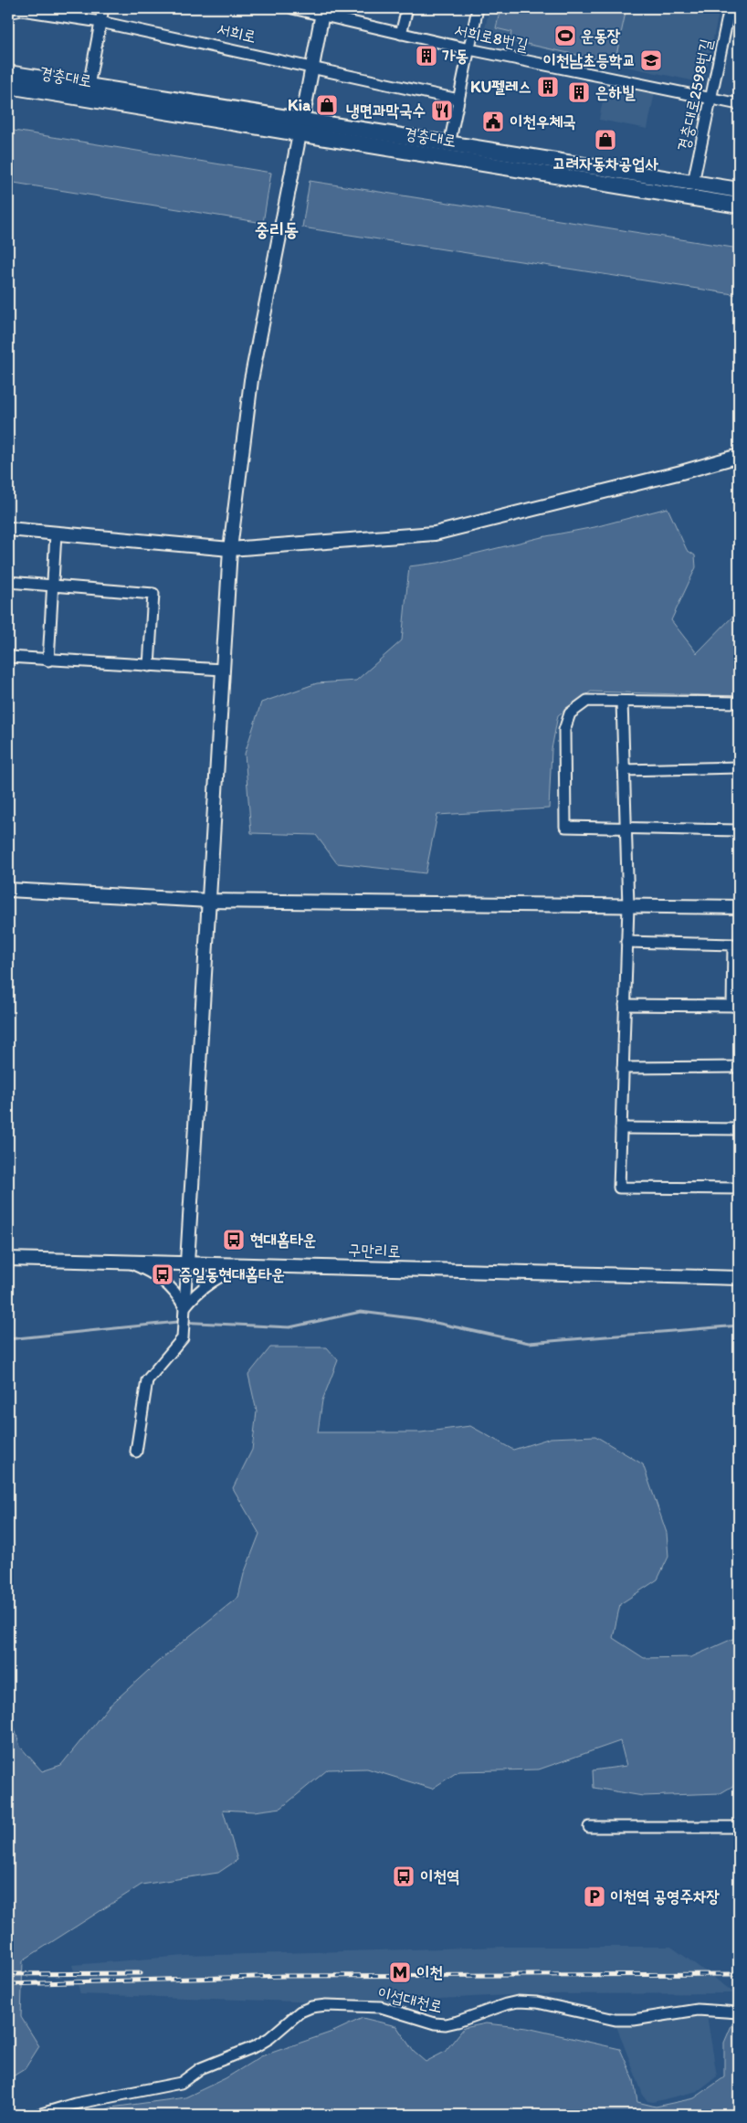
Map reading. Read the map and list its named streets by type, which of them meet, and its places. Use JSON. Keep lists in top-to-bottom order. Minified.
{"streets":{"main road":["경충대로"],"street":["서희로","서희로8번길","경충대로2598번길","구만리로","이섭대천로"]},"crossings":[["서희로8번길","경충대로2598번길"],["경충대로","경충대로2598번길"]],"districts":["중리동"],"places":{"sports":["운동장"],"building":["가동","KU펠레스","은하빌"],"school or university":["이천남초등학교"],"shop":["Kia","고려자동차공업사"],"restaurant":["냉면과막국수"],"public building":["이천우체국"],"bus stop":["현대홈타운","증일동현대홈타운","이천역"],"parking":["이천역 공영주차장"],"metro station":["이천"]}}
